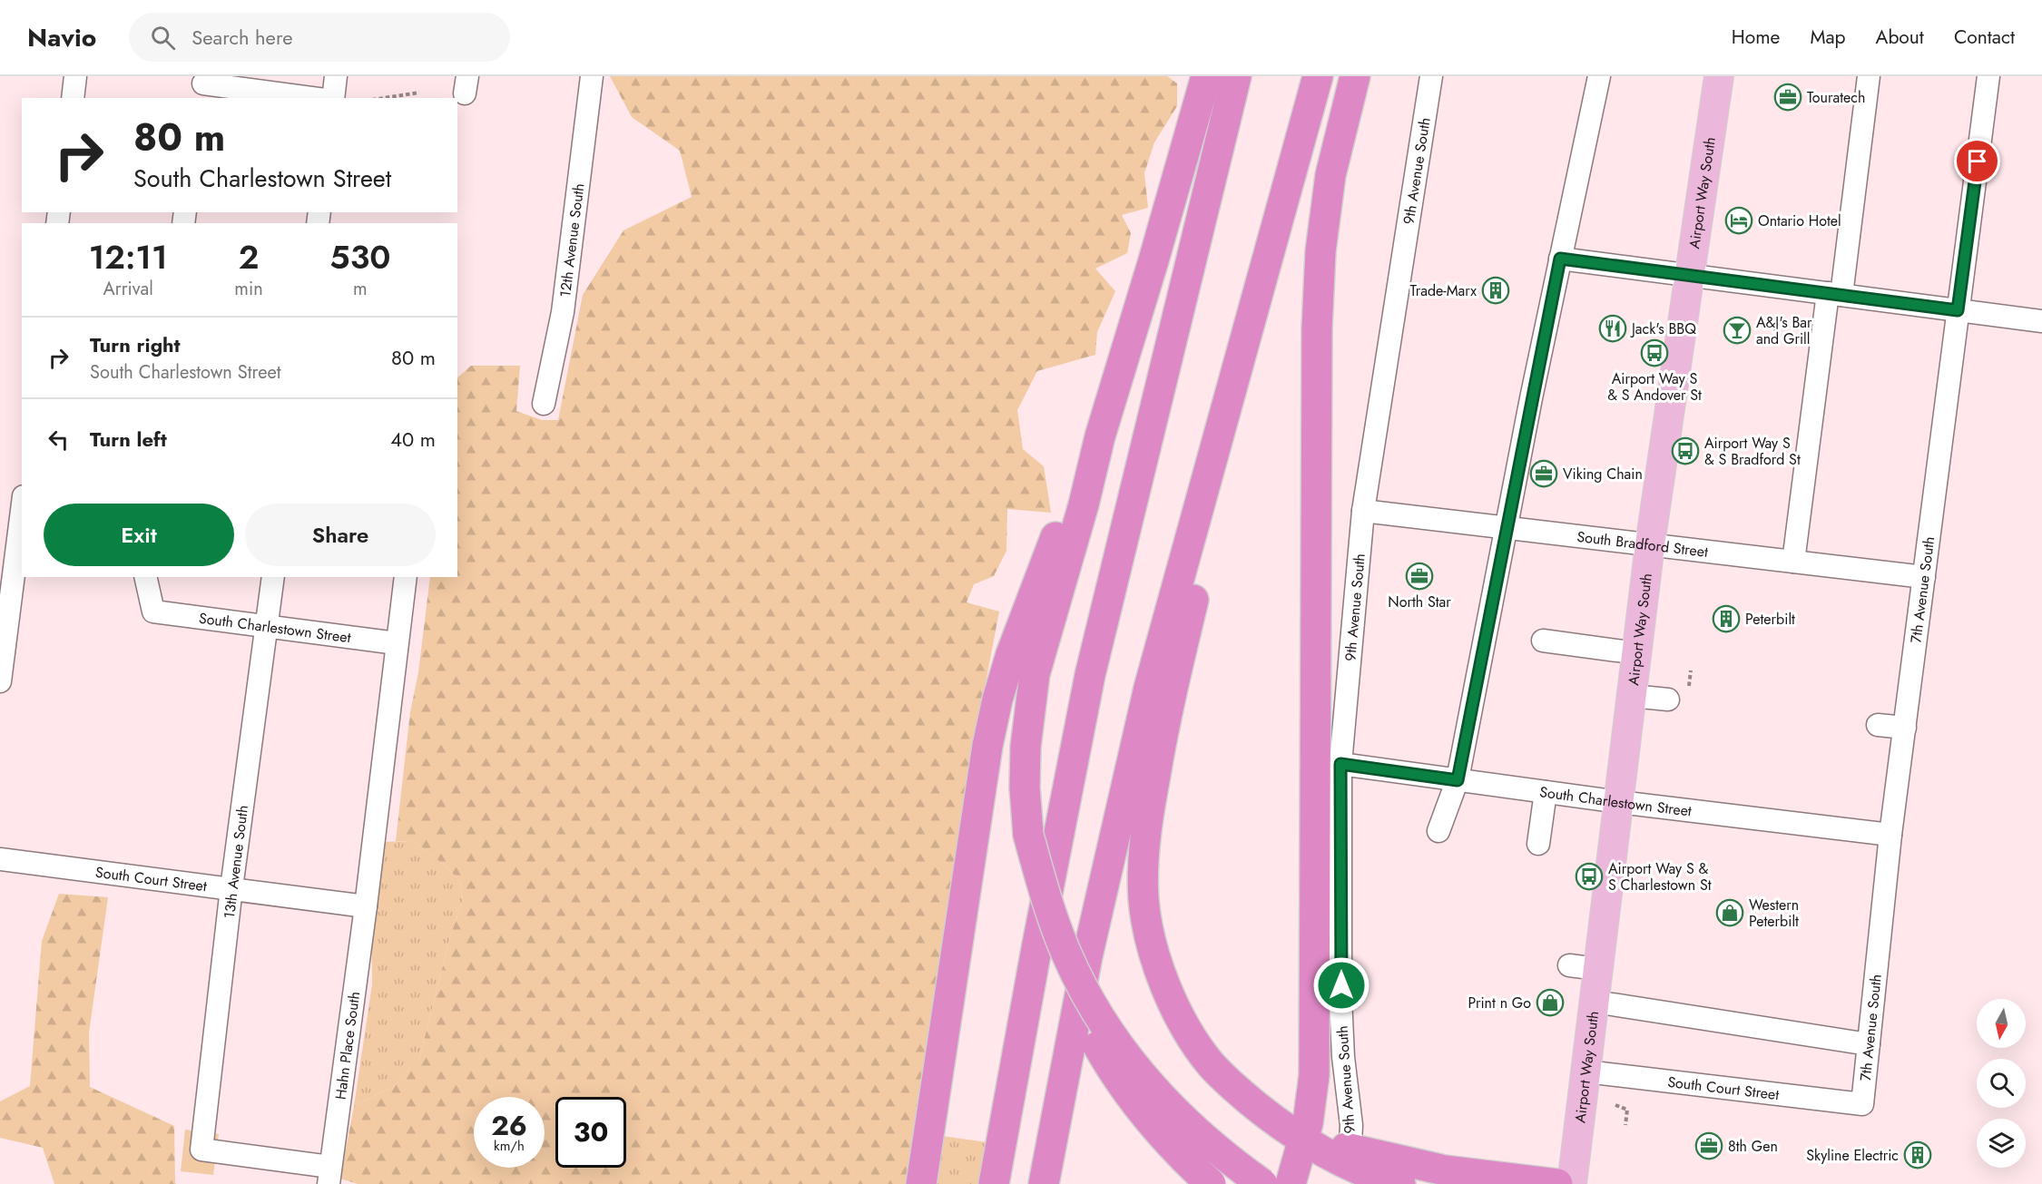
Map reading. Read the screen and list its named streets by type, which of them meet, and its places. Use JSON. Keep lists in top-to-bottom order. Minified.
{"streets":{"main road":["Airport Way South"],"street":["9th Avenue South","12th Avenue South","South Bradford Street","7th Avenue South","South Charlestown Street","13th Avenue South","South Court Street","Hahn Place South"]},"crossings":[["9th Avenue South","South Bradford Street"],["9th Avenue South","South Charlestown Street"],["Airport Way South","South Bradford Street"],["Airport Way South","South Charlestown Street"],["Airport Way South","South Court Street"],["South Bradford Street","7th Avenue South"],["7th Avenue South","South Charlestown Street"],["7th Avenue South","South Court Street"],["South Charlestown Street","13th Avenue South"],["South Charlestown Street","Hahn Place South"],["13th Avenue South","South Court Street"],["13th Avenue South","Hahn Place South"],["South Court Street","Hahn Place South"]],"places":{"office":["Touratech","Viking Chain","North Star","8th Gen"],"hotel":["Ontario Hotel"],"building":["Trade-Marx","Peterbilt","Skyline Electric"],"restaurant":["Jack's BBQ"],"bar":["A&J's Bar and Grill"],"bus stop":["Airport Way S & S Andover St","Airport Way S & S Bradford St","Airport Way S & S Charlestown St"],"shop":["Western Peterbilt","Print n Go"]},"north":"bottom","page":{"header":"Navio","search":"Search here","nav":["Home","Map","About","Contact"],"turn":["80 m","South Charlestown Street"],"eta":["12:11","Arrival","2","min","530","m"],"list":[{"name":"Turn right","note":"South Charlestown Street","value":"80 m"},{"name":"Turn left","value":"40 m"}],"buttons":["Exit","Share"],"speed":"26 km/h","limit":"30"}}
